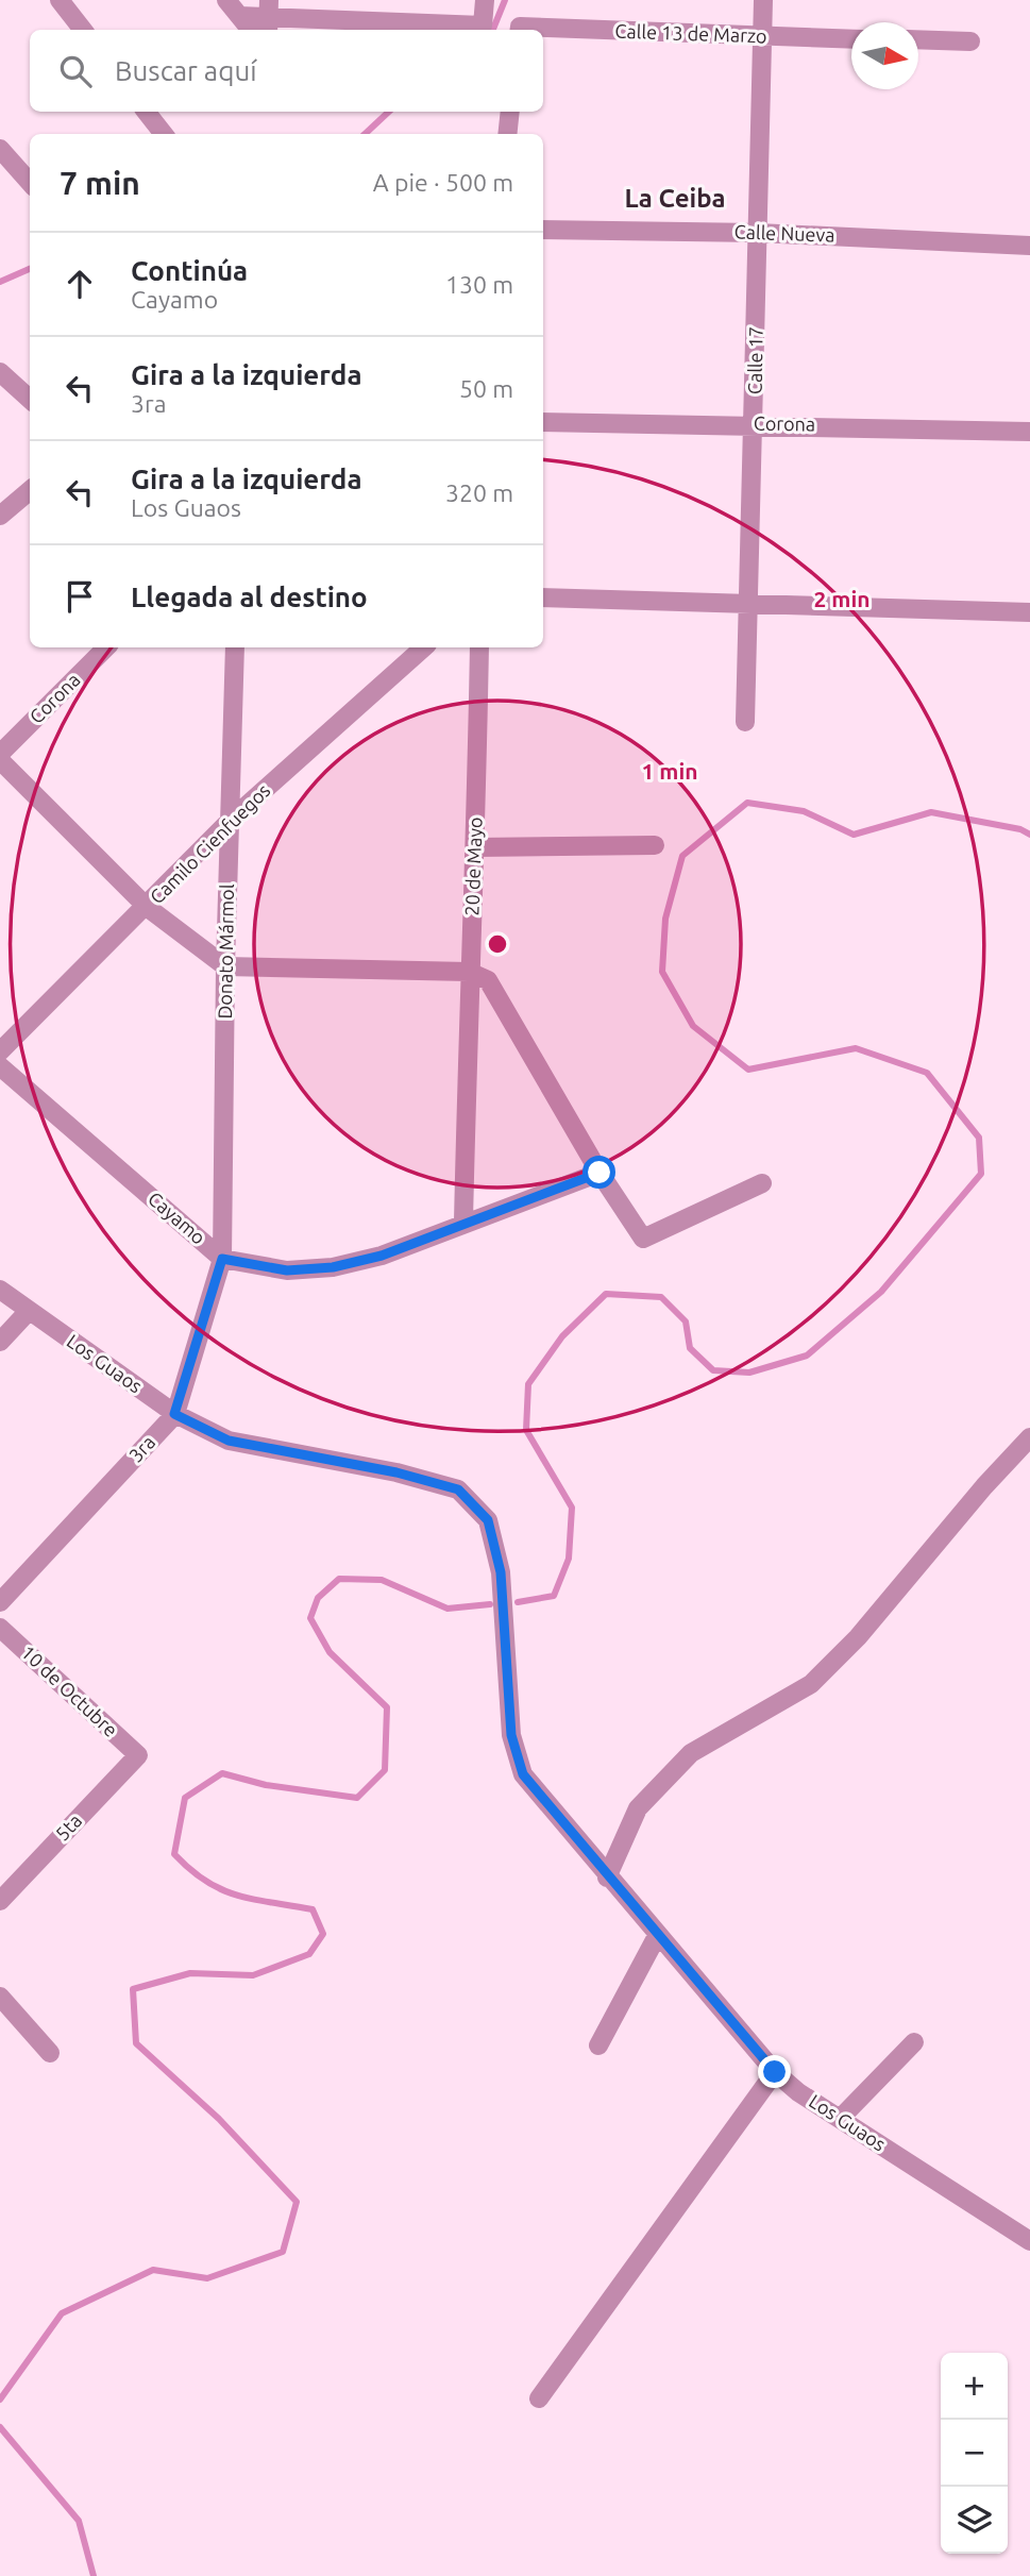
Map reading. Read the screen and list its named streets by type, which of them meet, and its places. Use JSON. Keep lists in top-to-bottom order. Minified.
{"streets":{"street":["Calle 13 de Marzo","Calle Nueva","Calle 17","Corona","Camilo Cienfuegos","20 de Mayo","Donato Mármol","Cayamo","Los Guaos","3ra","10 de Octubre","5ta"]},"crossings":[["Calle 13 de Marzo","Calle 17"],["Calle Nueva","Calle 17"],["Calle 17","Corona"],["Camilo Cienfuegos","Donato Mármol"],["20 de Mayo","Cayamo"],["Donato Mármol","Cayamo"],["Donato Mármol","3ra"],["Cayamo","3ra"],["Los Guaos","3ra"],["10 de Octubre","5ta"]],"districts":["La Ceiba"],"north":"right","page":{"search":"Buscar aquí","heading":["7 min","A pie · 500 m"],"list":[["Continúa","Cayamo","130 m"],["Gira a la izquierda","3ra","50 m"],["Gira a la izquierda","Los Guaos","320 m"],"Llegada al destino"],"map_buttons":["+","−"]},"rings":["2 min","1 min"]}
